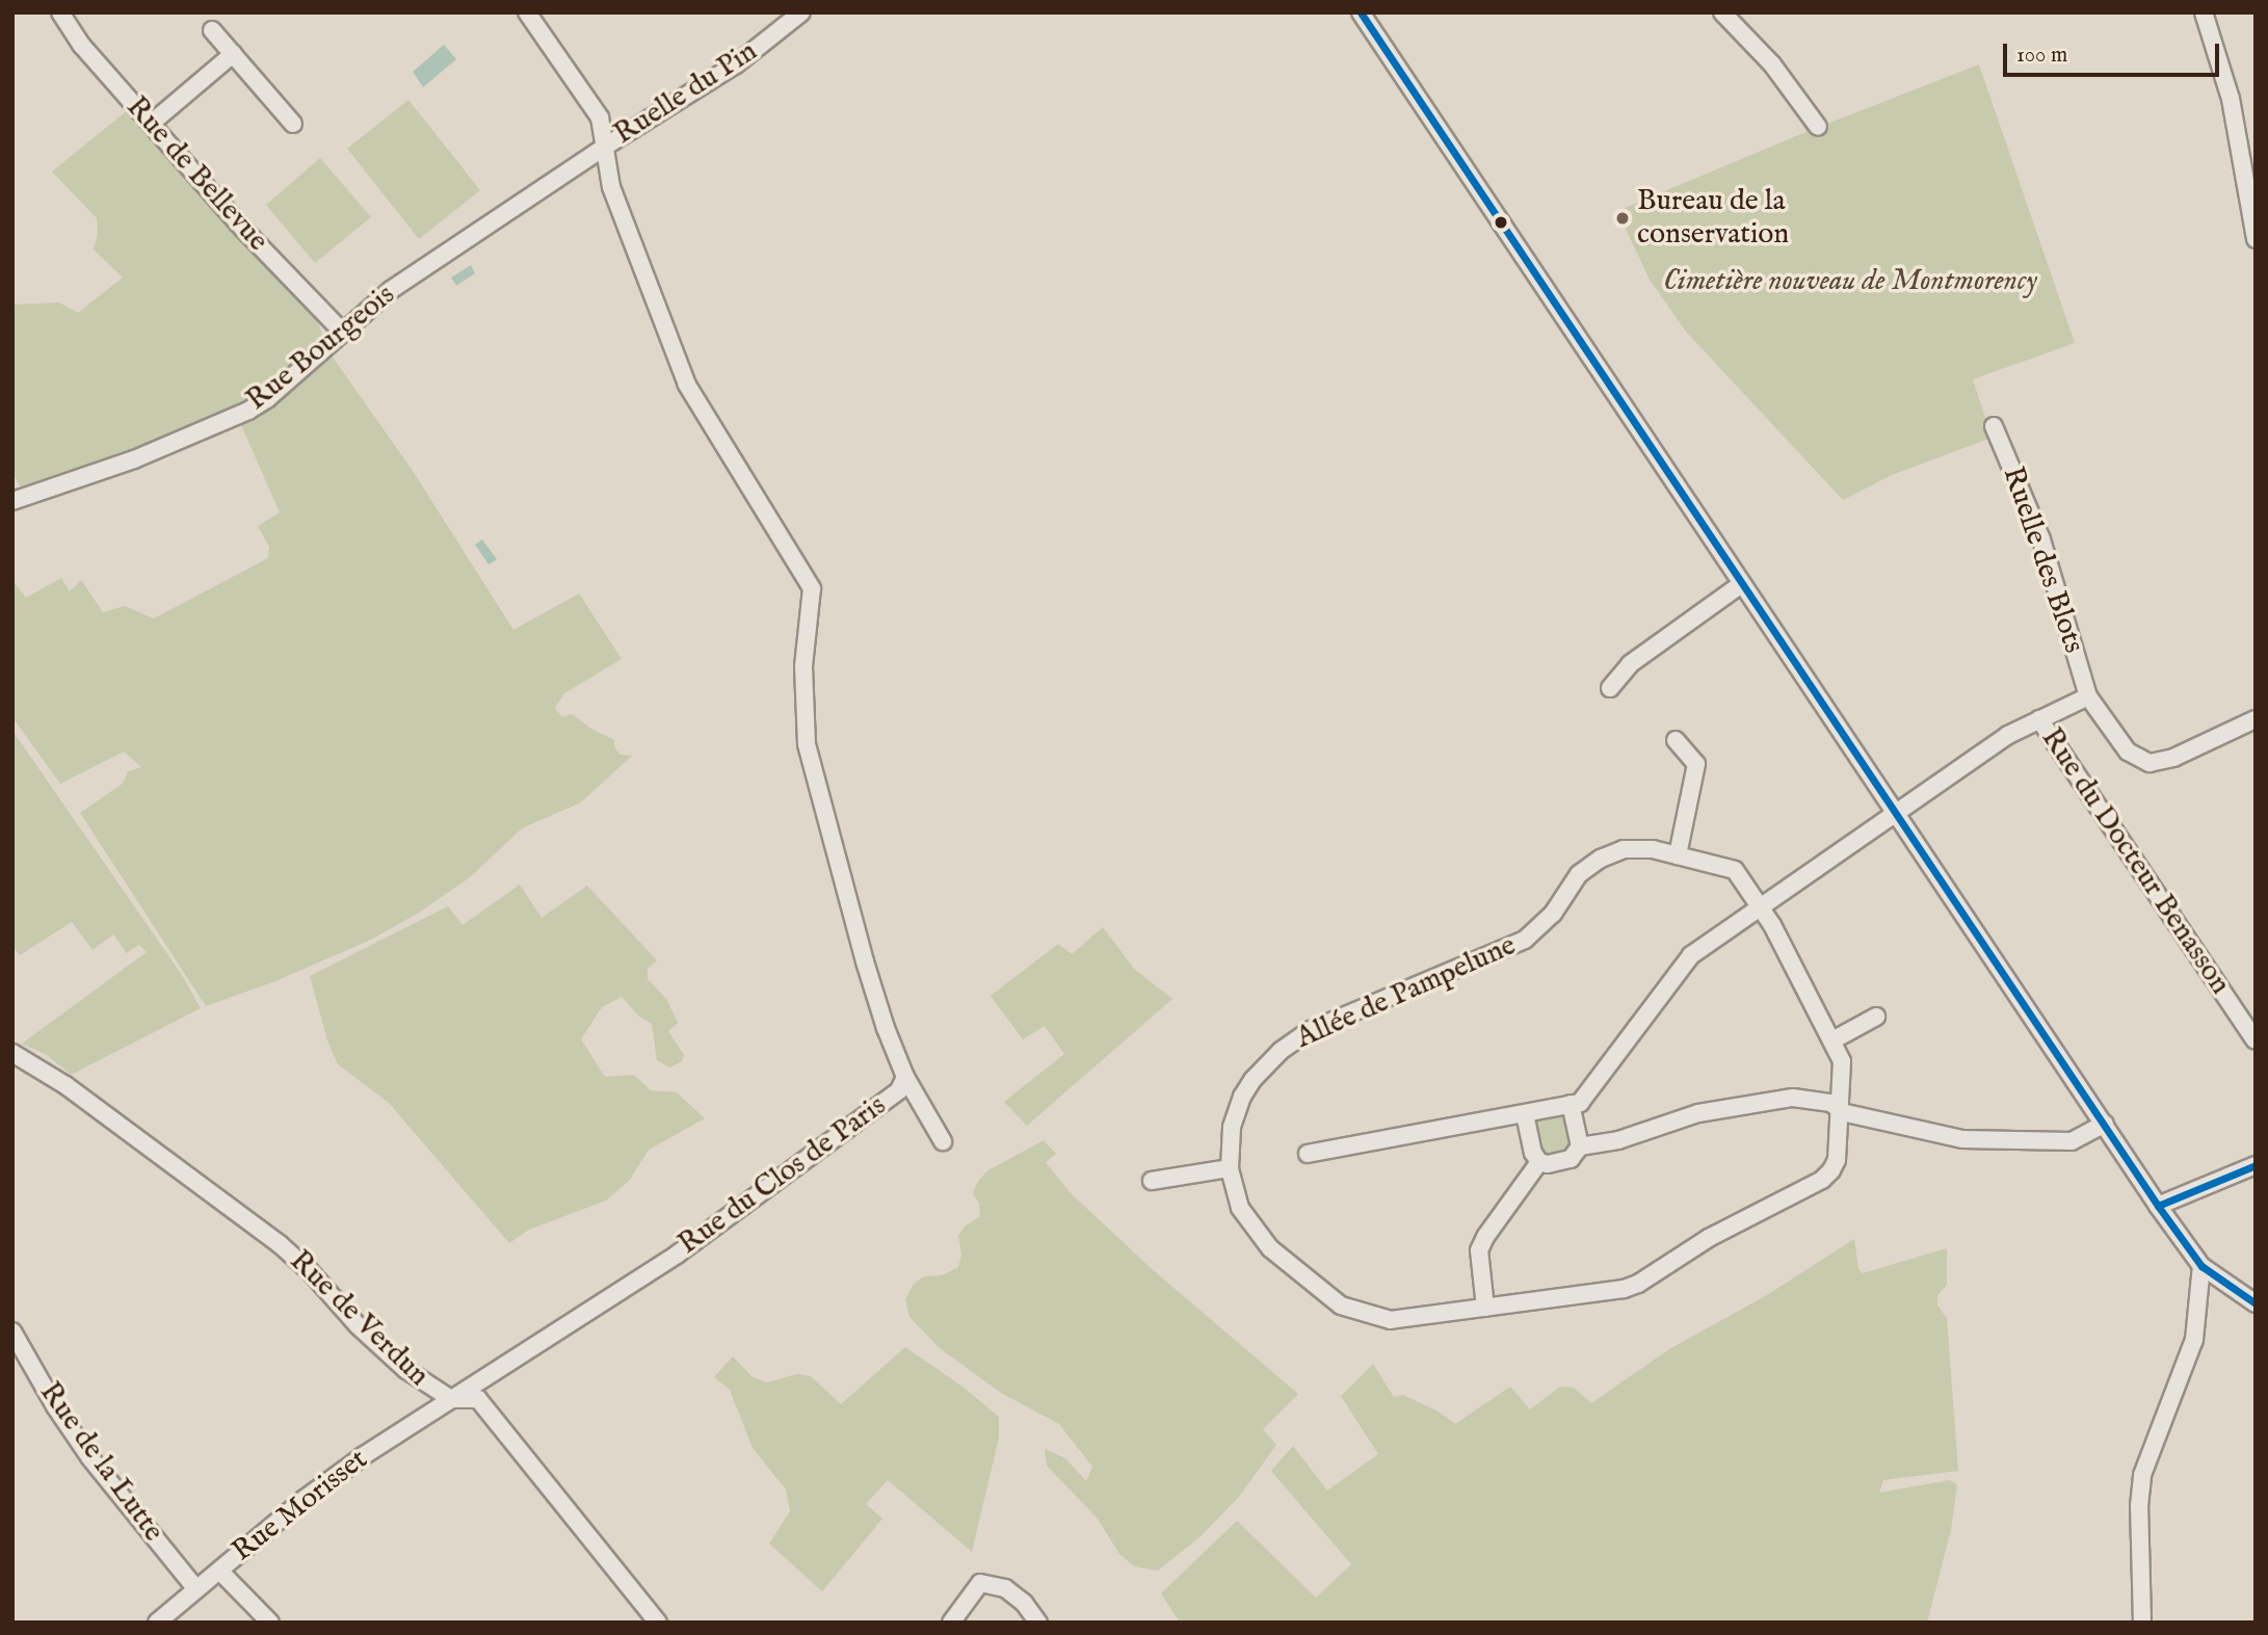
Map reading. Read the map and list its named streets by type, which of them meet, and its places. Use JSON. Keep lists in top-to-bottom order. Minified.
{"streets":{"street":["Ruelle du Pin","Rue de Bellevue","Rue Bourgeois","Ruelle des Blots","Rue du Docteur Benasson","Allée de Pampelune","Rue du Clos de Paris","Rue de Verdun","Rue de la Lutte","Rue Morisset"]},"crossings":[["Ruelle du Pin","Rue Bourgeois"],["Ruelle du Pin","Rue du Clos de Paris"],["Rue de Bellevue","Rue Bourgeois"],["Rue Bourgeois","Rue du Clos de Paris"],["Rue du Clos de Paris","Rue de Verdun"],["Rue du Clos de Paris","Rue Morisset"],["Rue de Verdun","Rue Morisset"],["Rue de la Lutte","Rue Morisset"]],"parks":["Cimetière nouveau de Montmorency"],"places":["Bureau de la conservation"],"scale_bar":"100 m"}
